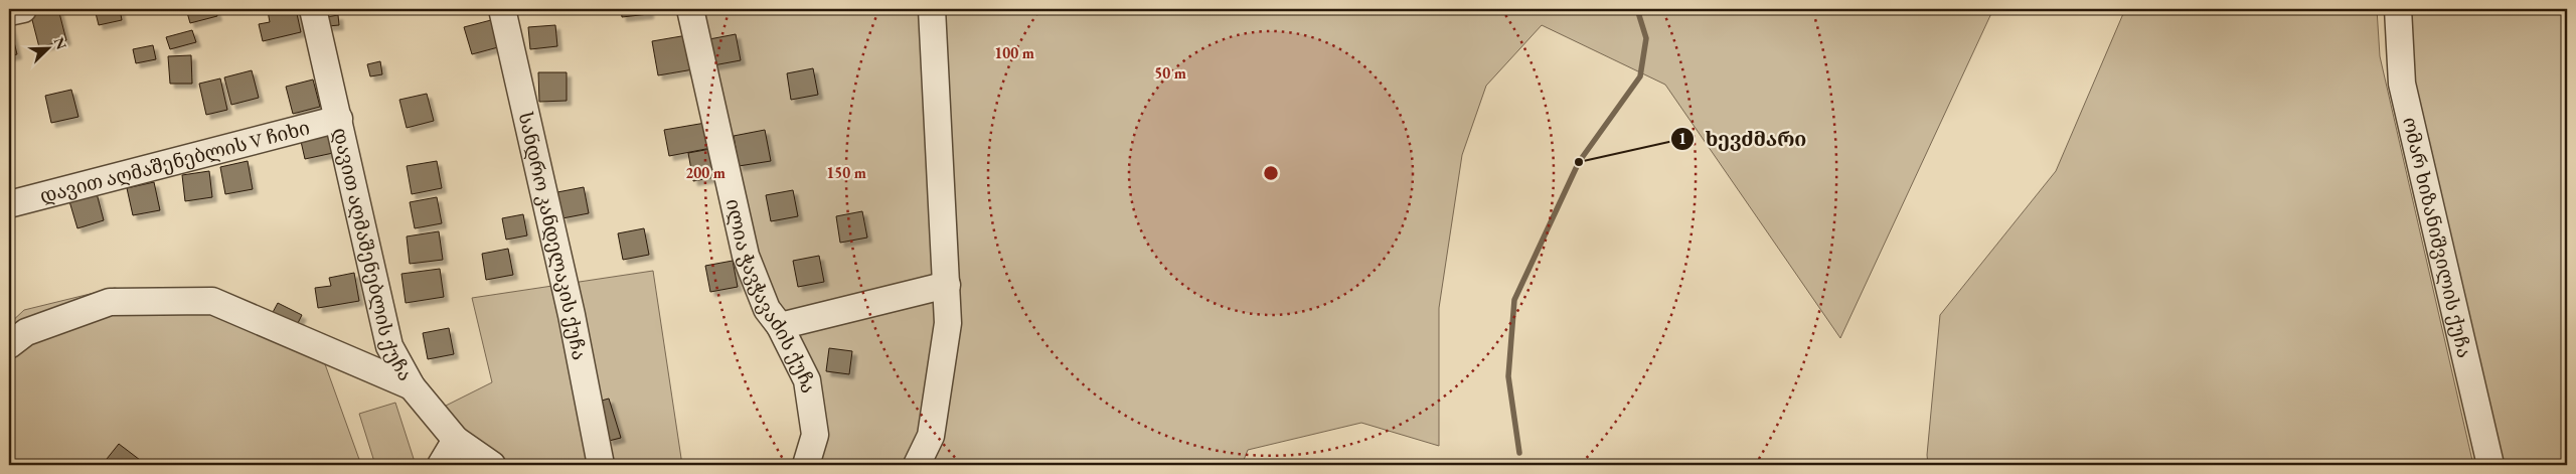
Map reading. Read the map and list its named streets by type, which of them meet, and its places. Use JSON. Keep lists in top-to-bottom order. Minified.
{"streets":{"street":["დავით აღმაშენებლის V ჩიხი","სანდრო კანდელაკის ქუჩა","ომარ ხიზანიშვილის ქუჩა","დავით აღმაშენებლის ქუჩა","ილია ჭავჭავაძის ქუჩა"]},"crossings":[["დავით აღმაშენებლის V ჩიხი","დავით აღმაშენებლის ქუჩა"]],"places":["ხევძმარი"],"north":"top right","rings":["100 m","50 m","150 m","200 m"]}
